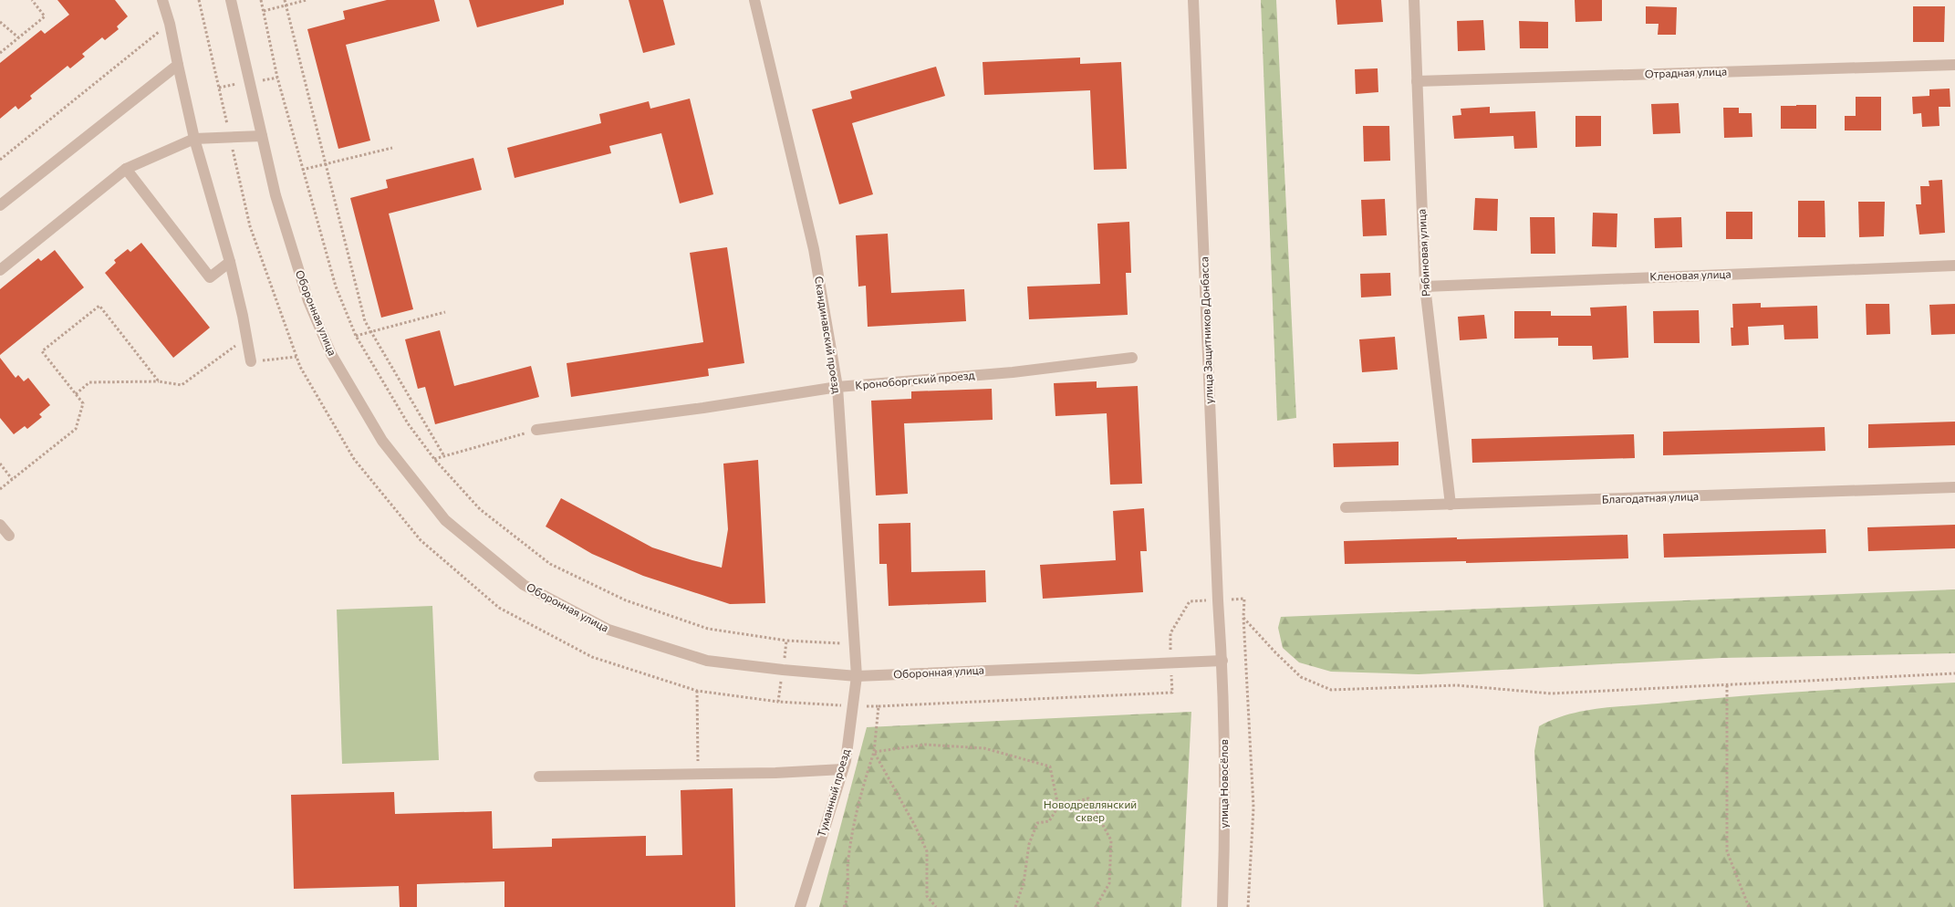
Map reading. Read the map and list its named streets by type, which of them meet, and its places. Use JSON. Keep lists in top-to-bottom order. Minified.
{"streets":{"street":["Отрадная улица","Рябиновая улица","Кленовая улица","Оборонная улица","улица Защитников Донбасса","Скандинавский проезд","Кроноборгский проезд","Благодатная улица","улица Новосёлов","Туманный проезд"]},"crossings":[["Отрадная улица","Рябиновая улица"],["Рябиновая улица","Кленовая улица"],["Рябиновая улица","Благодатная улица"],["Оборонная улица","улица Защитников Донбасса"],["Оборонная улица","Скандинавский проезд"],["Оборонная улица","улица Новосёлов"],["Оборонная улица","Туманный проезд"],["улица Защитников Донбасса","улица Новосёлов"],["Скандинавский проезд","Кроноборгский проезд"],["Скандинавский проезд","Туманный проезд"]],"parks":["Новодревлянский сквер"]}
